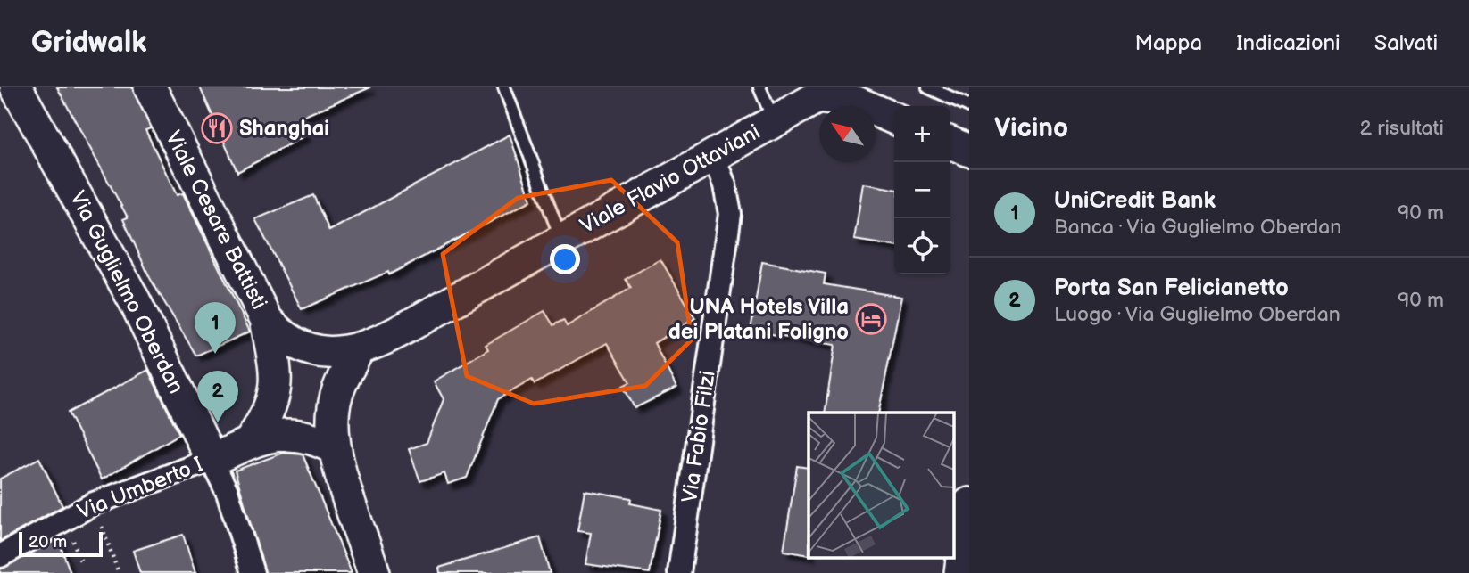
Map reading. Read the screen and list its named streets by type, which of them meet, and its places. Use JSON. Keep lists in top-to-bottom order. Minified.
{"streets":{"main road":["Viale Flavio Ottaviani","Viale Cesare Battisti","Via Guglielmo Oberdan","Via Umberto I"],"street":["Via Fabio Filzi"]},"crossings":[["Viale Flavio Ottaviani","Viale Cesare Battisti"],["Viale Flavio Ottaviani","Via Fabio Filzi"],["Viale Cesare Battisti","Via Umberto I"],["Via Guglielmo Oberdan","Via Umberto I"]],"places":{"restaurant":["Shanghai"],"hotel":["UNA Hotels Villa dei Platani Foligno"]},"scale_bar":"20 m","north":"top left","page":{"header":"Gridwalk","nav":["Mappa","Indicazioni","Salvati"],"heading":["Vicino","2 risultati"],"map_buttons":["+","−"],"list":[{"mark":"1","name":"UniCredit Bank","note":"Banca · Via Guglielmo Oberdan","value":"90 m"},{"mark":"2","name":"Porta San Felicianetto","note":"Luogo · Via Guglielmo Oberdan","value":"90 m"}],"pins":["1","2"],"scale":"20 m"}}
